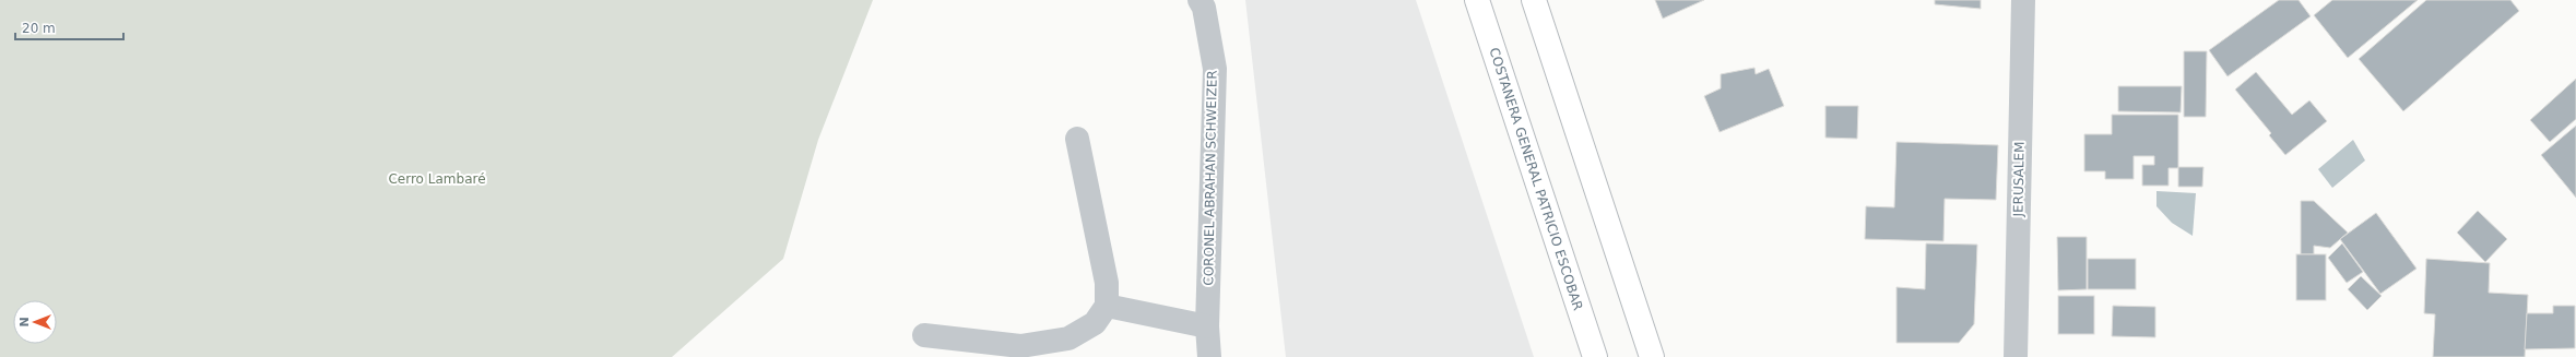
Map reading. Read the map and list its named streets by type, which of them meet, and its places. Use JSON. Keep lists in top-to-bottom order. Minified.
{"streets":{"highway":["COSTANERA GENERAL PATRICIO ESCOBAR"],"street":["CORONEL ABRAHAN SCHWEIZER","JERUSALEM"]},"parks":["Cerro Lambaré"],"scale_bar":"20 m","north":"left"}
